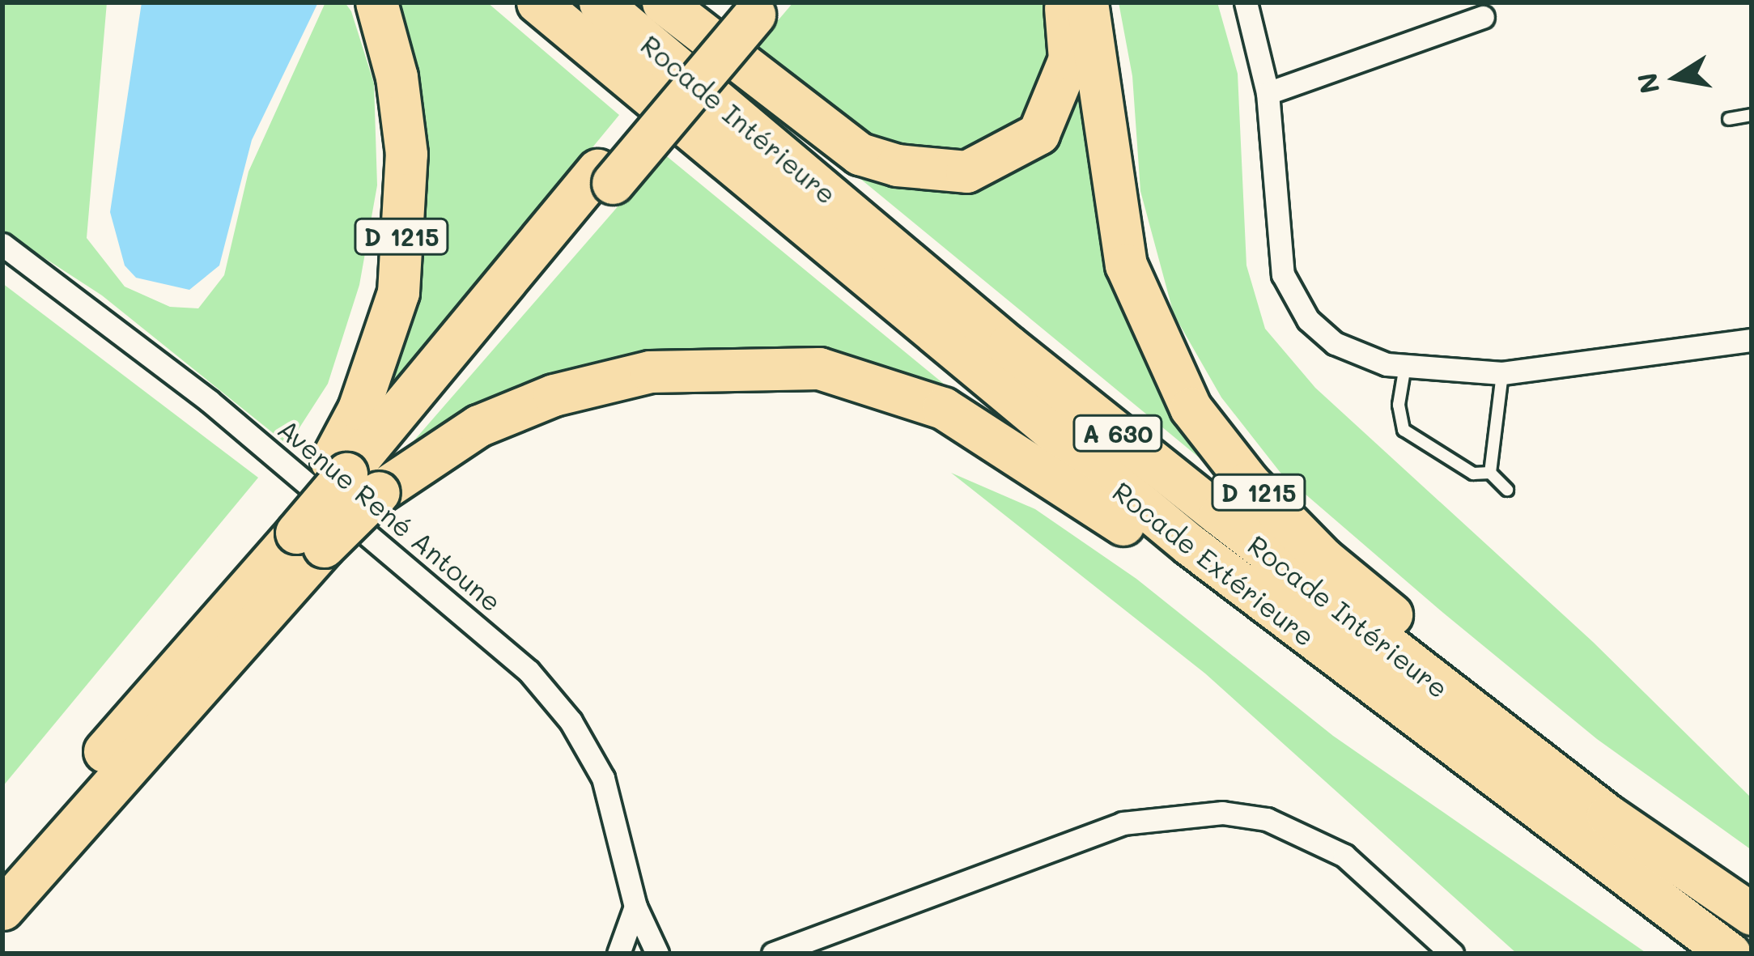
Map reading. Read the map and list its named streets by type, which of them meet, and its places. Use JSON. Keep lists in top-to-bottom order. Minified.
{"streets":{"highway":["Rocade Intérieure","D 1215","A 630","Rocade Extérieure"],"street":["Avenue René Antoune"]},"crossings":[["Rocade Intérieure","D 1215"]],"north":"left"}
